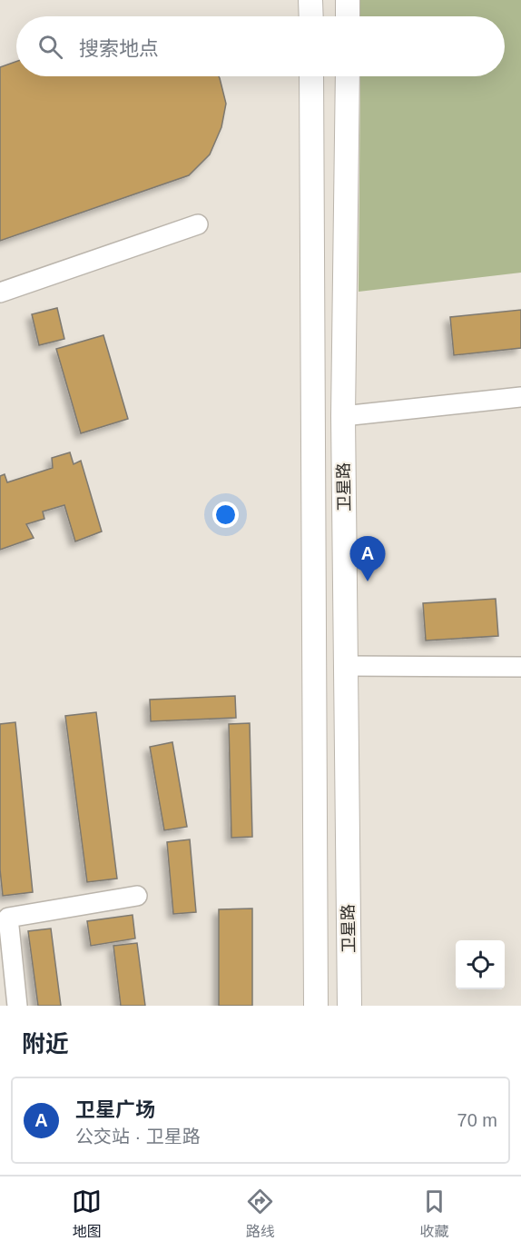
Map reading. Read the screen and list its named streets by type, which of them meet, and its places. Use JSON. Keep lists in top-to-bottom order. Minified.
{"streets":{"main road":["卫星路"]},"page":{"search":"搜索地点","pins":"A","heading":"附近","list":[{"mark":"A","name":"卫星广场","note":"公交站 · 卫星路","value":"70 m"}],"nav":["地图","路线","收藏"]}}
